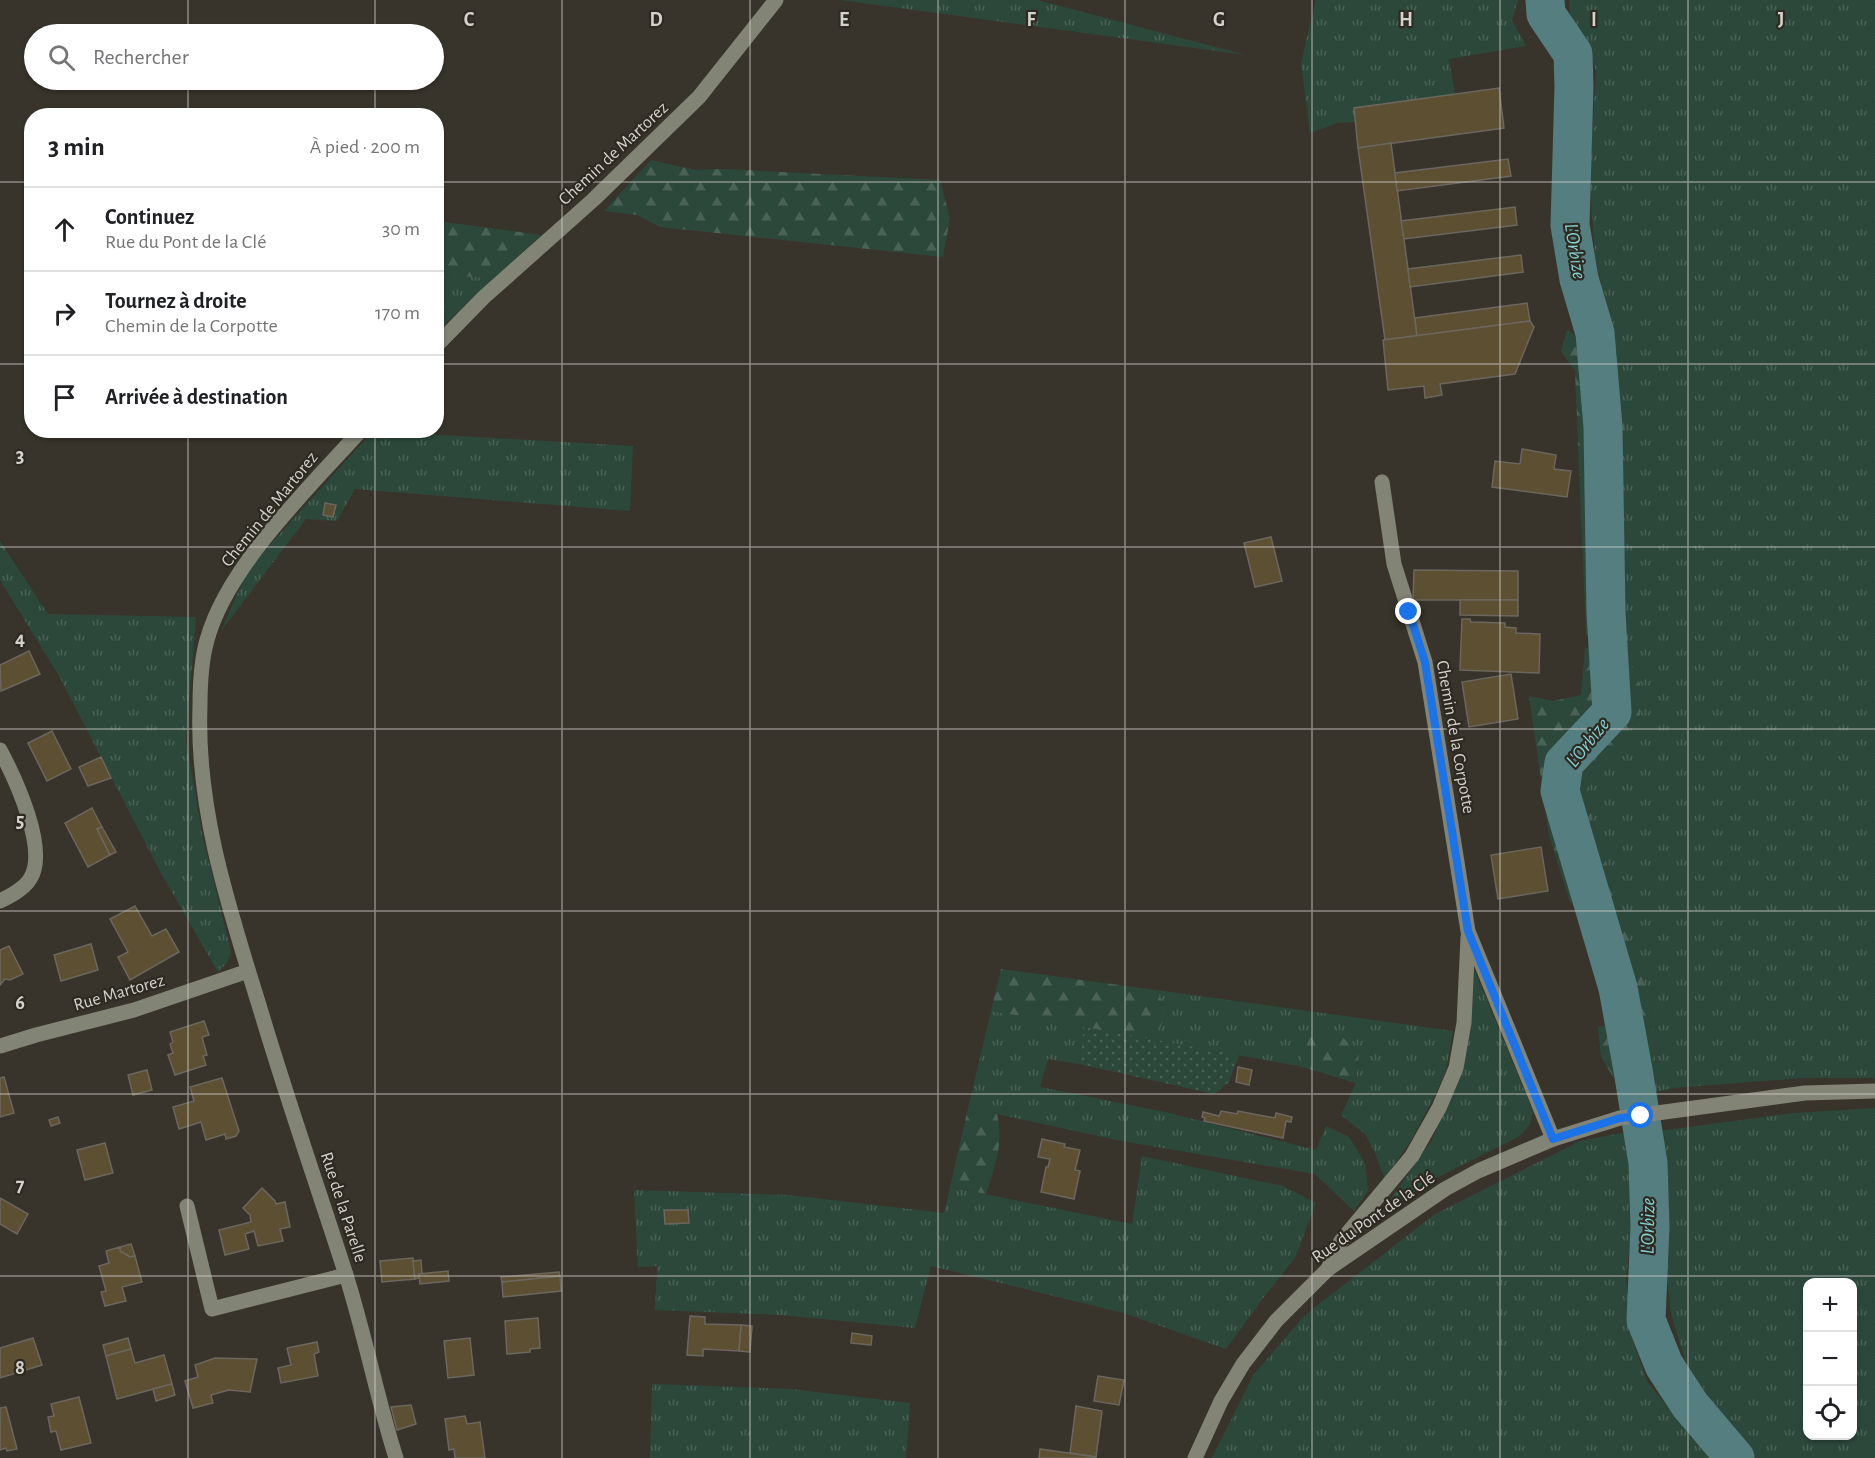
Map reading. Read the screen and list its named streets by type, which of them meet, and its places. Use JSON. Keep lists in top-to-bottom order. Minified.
{"streets":{"street":["Chemin de Martorez","Chemin de la Corpotte","Rue Martorez","Rue de la Parelle","Rue du Pont de la Clé"]},"crossings":[["Chemin de Martorez","Rue Martorez"],["Chemin de Martorez","Rue de la Parelle"],["Chemin de la Corpotte","Rue du Pont de la Clé"],["Rue Martorez","Rue de la Parelle"]],"water":["L'Orbize"],"page":{"search":"Rechercher","heading":["3 min","À pied · 200 m"],"list":[["Continuez","Rue du Pont de la Clé","30 m"],["Tournez à droite","Chemin de la Corpotte","170 m"],"Arrivée à destination"],"map_buttons":["+","−"]},"grid":{"columns":["C","D","E","F","G","H","I","J"],"rows":["3","4","5","6","7","8"]}}
